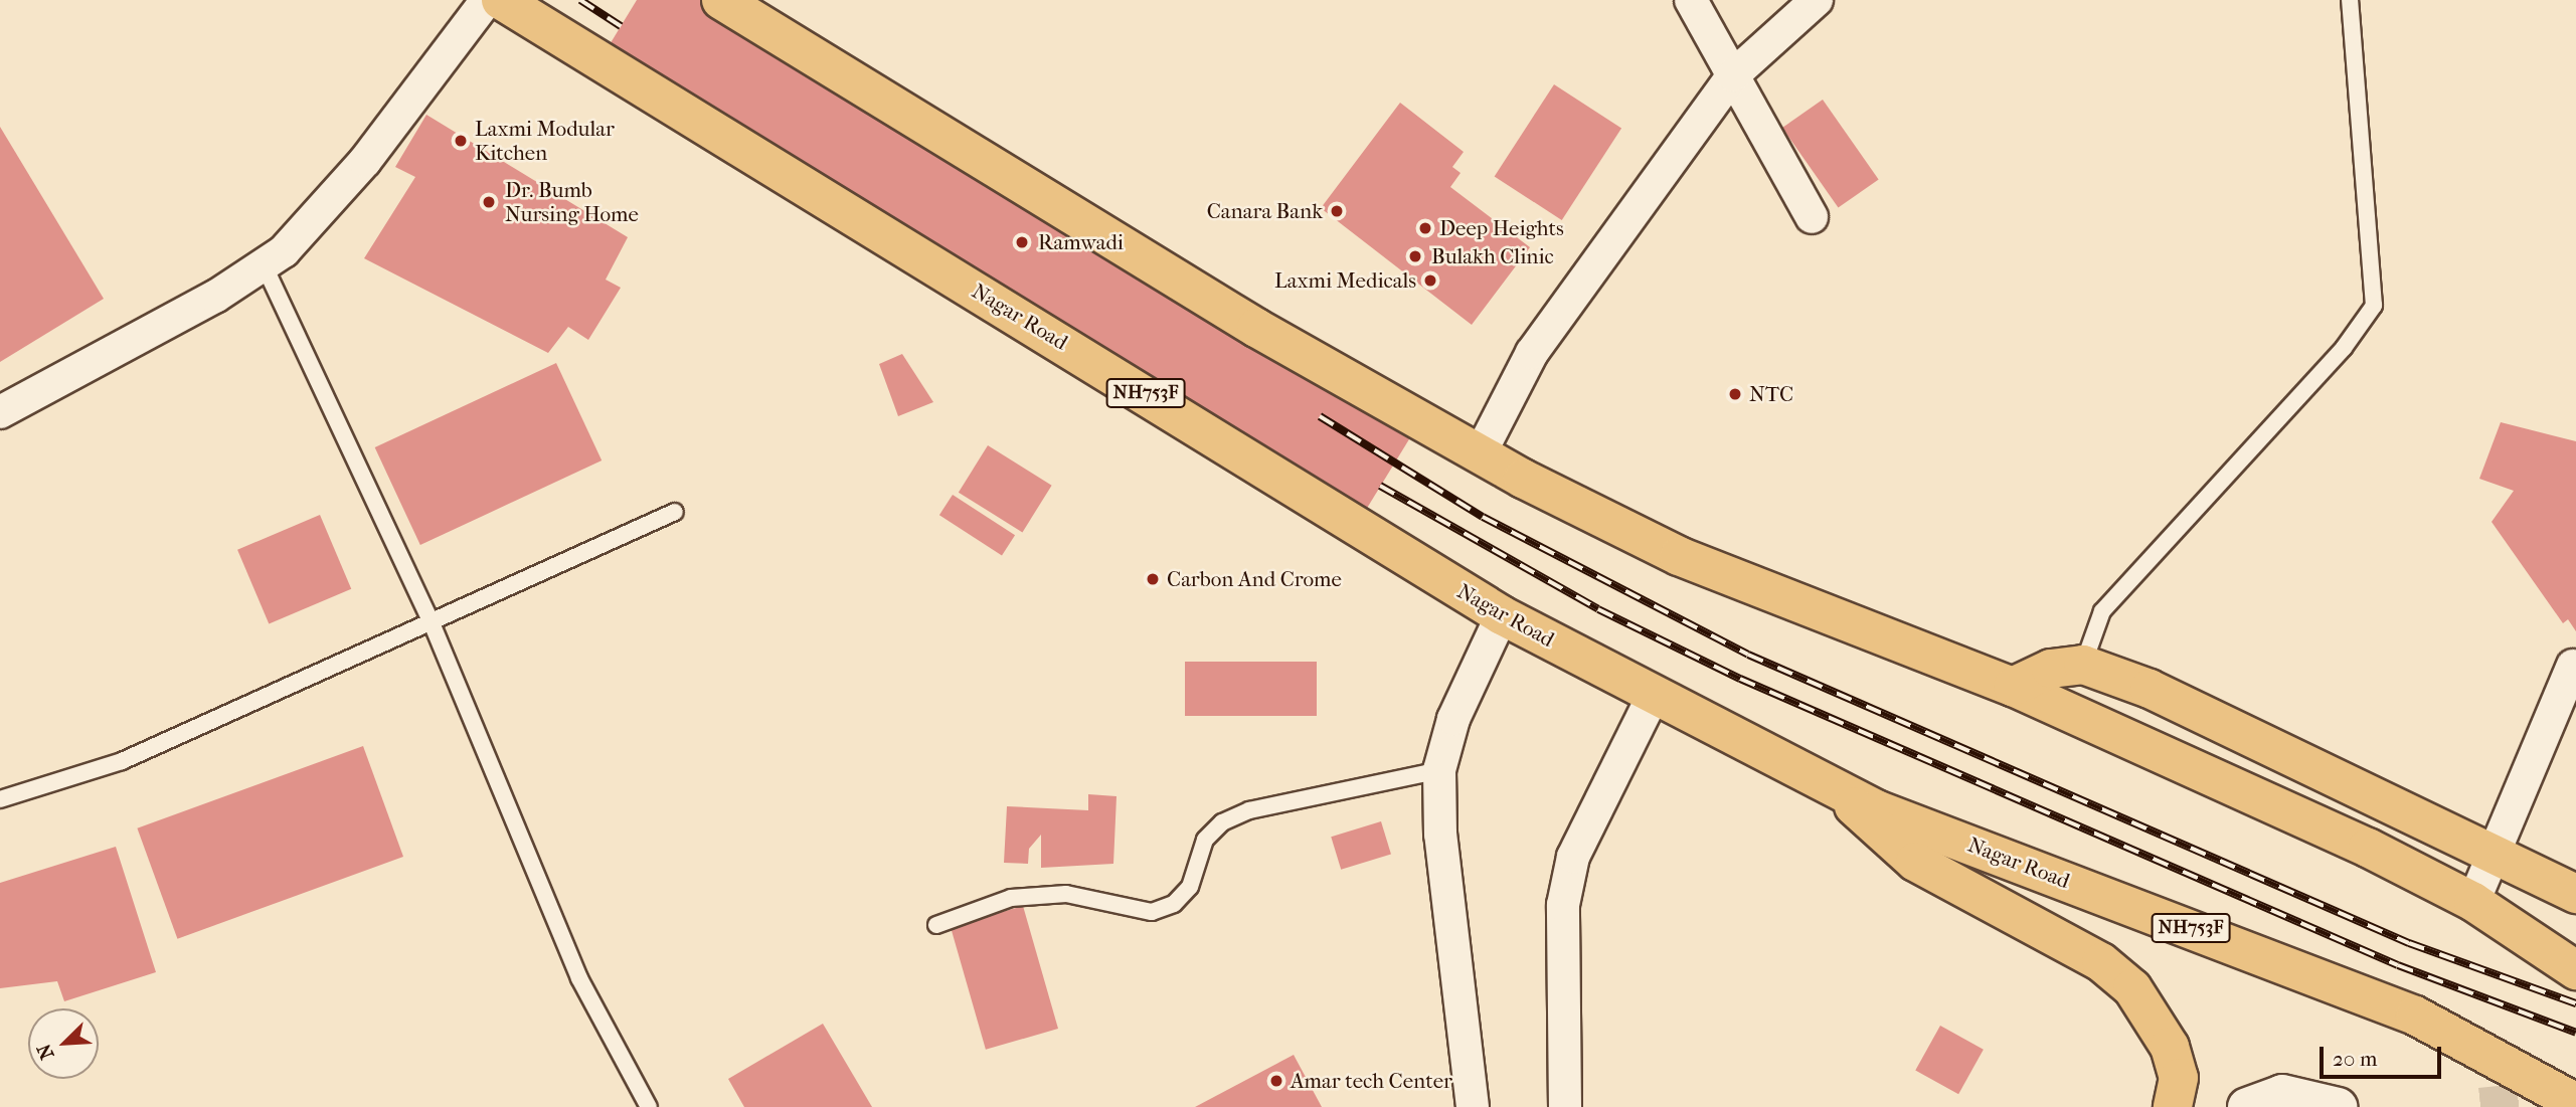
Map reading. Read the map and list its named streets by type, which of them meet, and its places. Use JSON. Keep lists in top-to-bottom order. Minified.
{"streets":{"highway":["Nagar Road","NH753F"]},"places":["Laxmi Modular Kitchen","Dr. Bumb Nursing Home","Canara Bank","Deep Heights","Ramwadi","Bulakh Clinic","Laxmi Medicals","NTC","Carbon And Crome","Amar tech Center"],"scale_bar":"20 m","north":"bottom left"}
